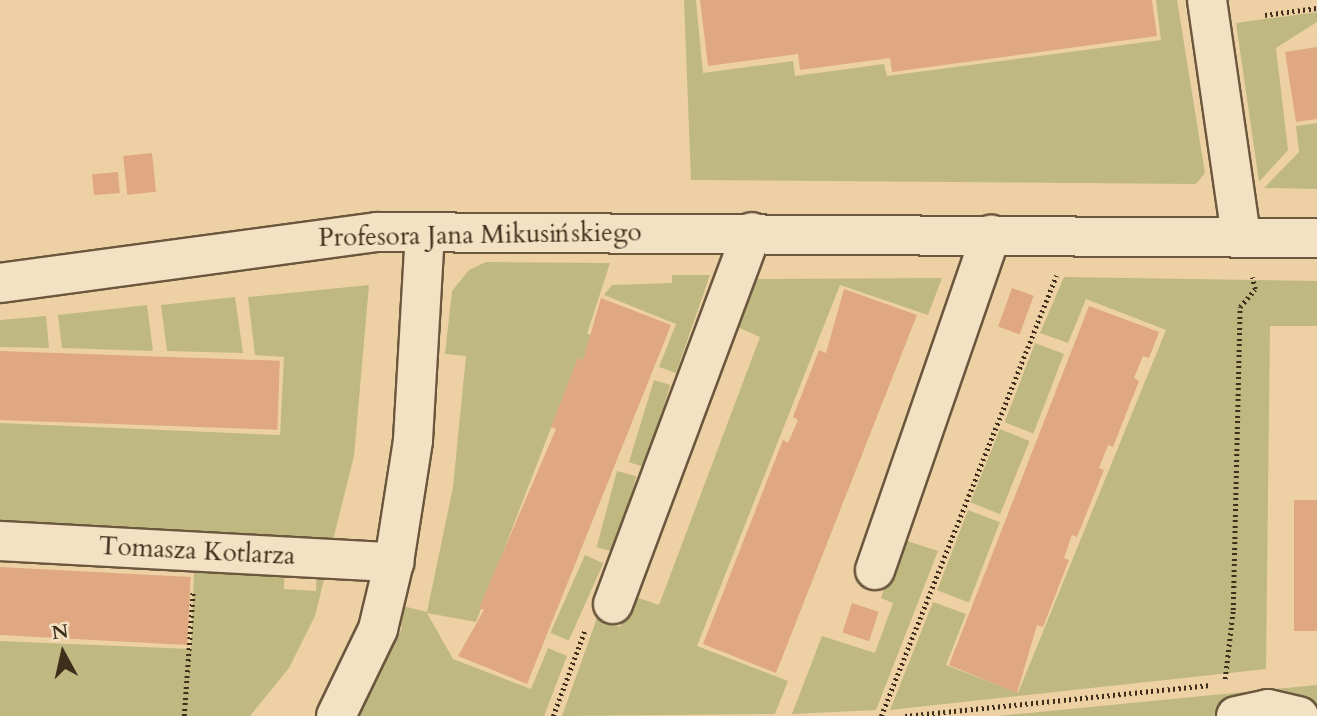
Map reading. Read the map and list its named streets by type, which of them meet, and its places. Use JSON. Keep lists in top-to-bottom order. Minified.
{"streets":{"street":["Profesora Jana Mikusińskiego","Tomasza Kotlarza"]},"north":"top"}
